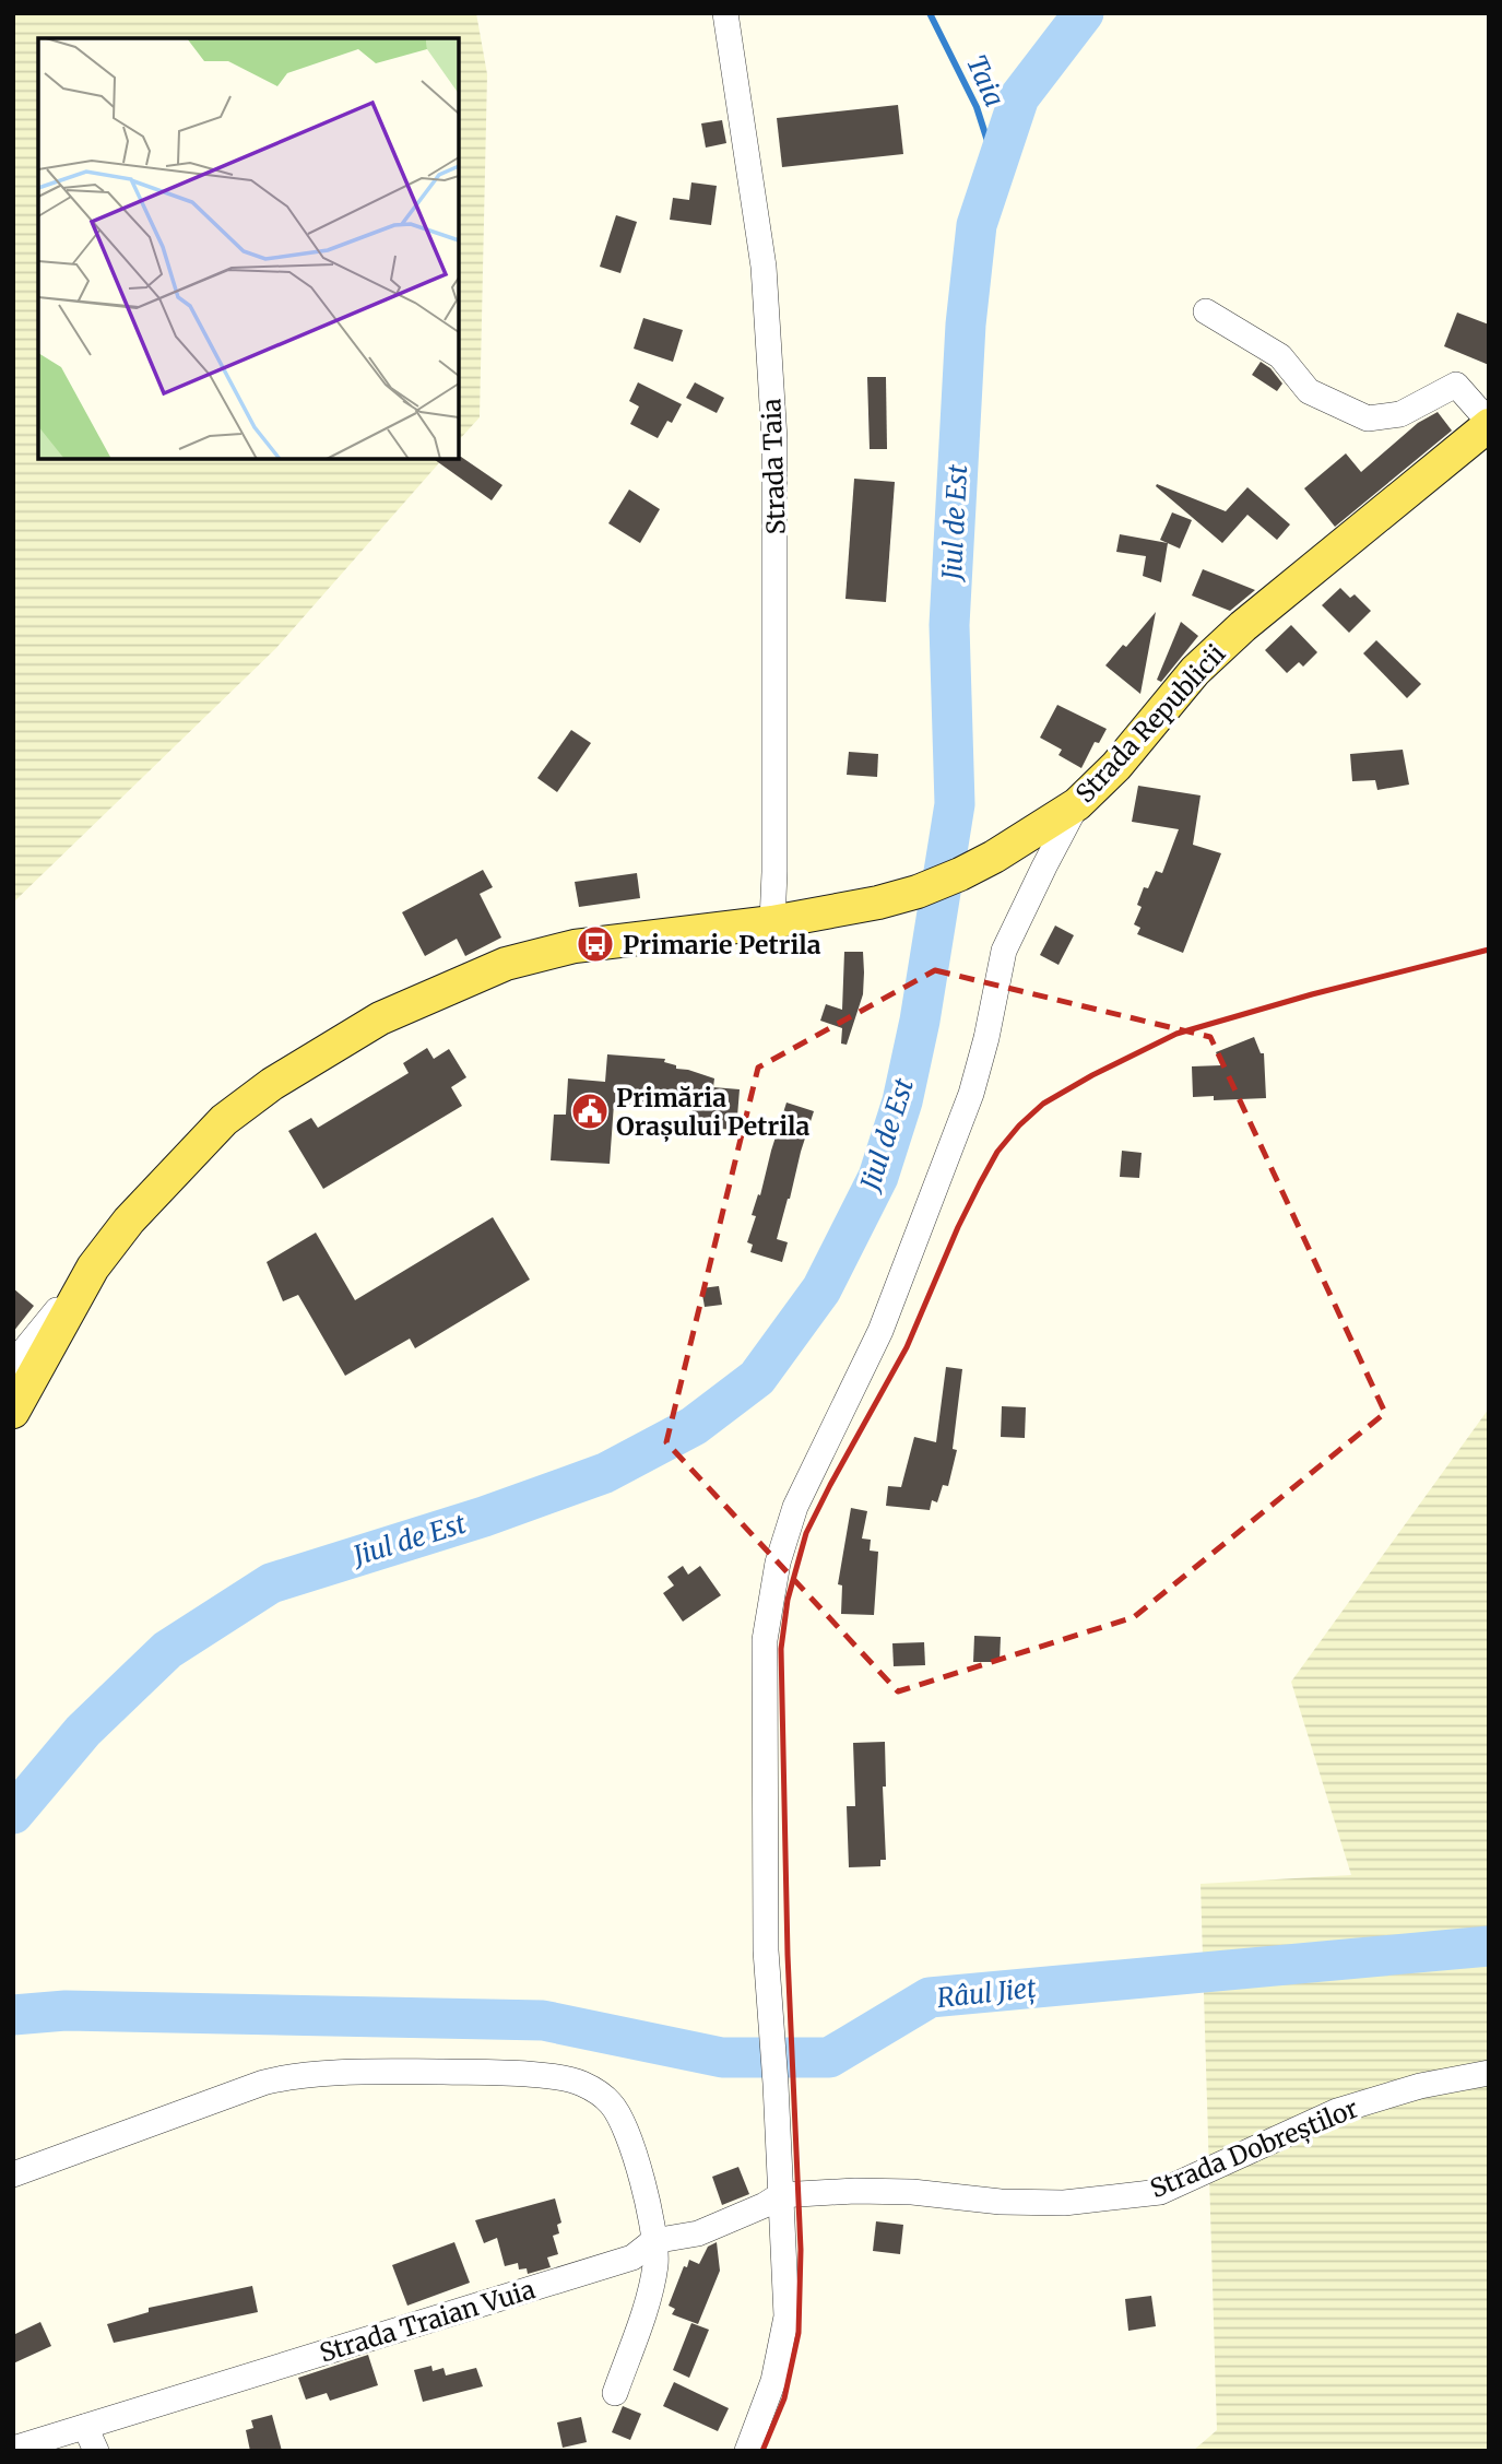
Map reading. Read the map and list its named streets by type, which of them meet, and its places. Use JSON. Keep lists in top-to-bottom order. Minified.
{"streets":{"main road":["Strada Republicii"],"street":["Strada Taia","Strada Dobreștilor","Strada Traian Vuia"]},"crossings":[["Strada Taia","Strada Republicii"],["Strada Dobreștilor","Strada Traian Vuia"]],"water":["Taia","Jiul de Est","Râul Jieț"],"places":{"bus stop":["Primarie Petrila"],"public building":["Primăria Orașului Petrila"]}}
